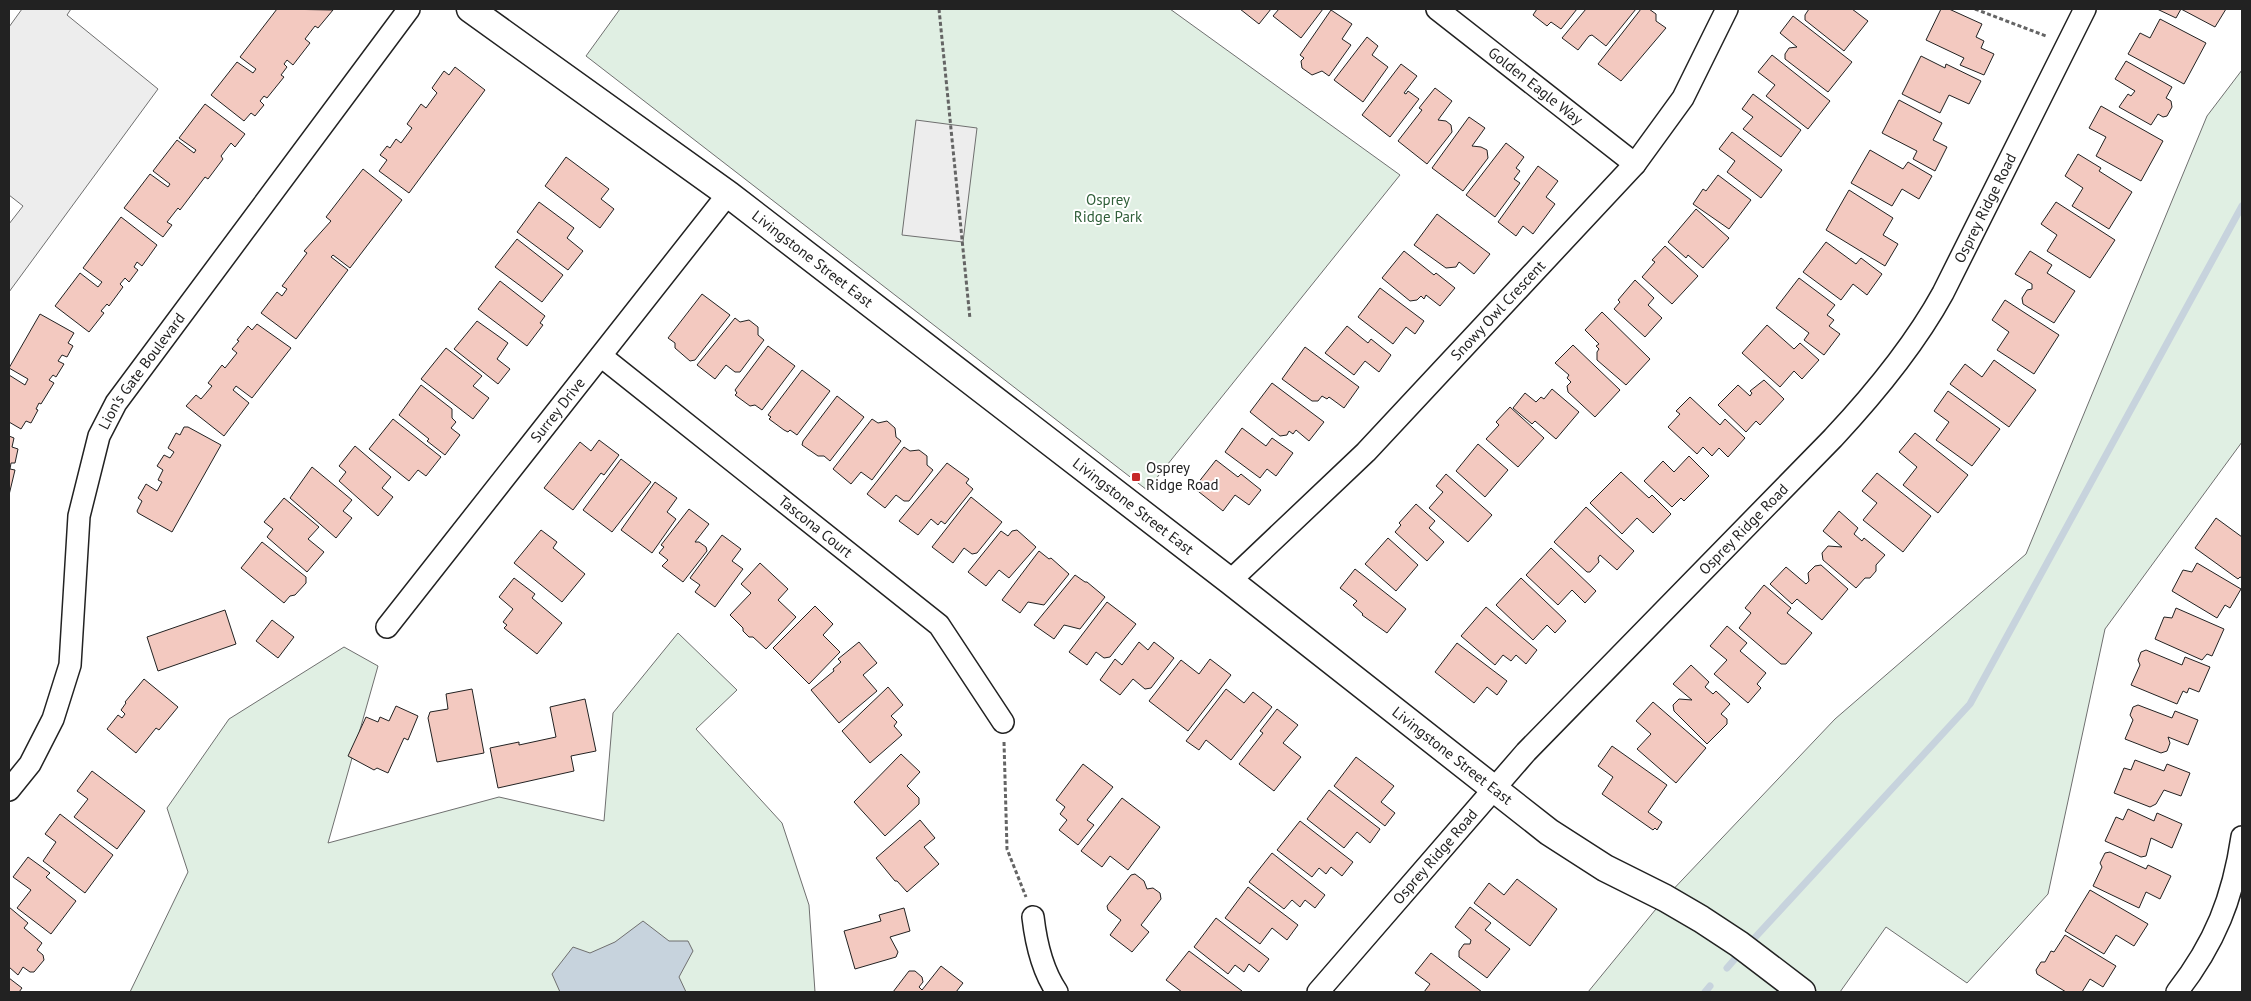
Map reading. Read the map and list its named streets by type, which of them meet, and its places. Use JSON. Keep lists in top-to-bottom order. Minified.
{"streets":{"street":["Golden Eagle Way","Osprey Ridge Road","Livingstone Street East","Snowy Owl Crescent","Lion's Gate Boulevard","Surrey Drive","Tascona Court"]},"crossings":[["Golden Eagle Way","Snowy Owl Crescent"],["Osprey Ridge Road","Livingstone Street East"],["Livingstone Street East","Snowy Owl Crescent"],["Livingstone Street East","Surrey Drive"],["Surrey Drive","Tascona Court"]],"parks":["Osprey Ridge Park"],"places":{"transit":["Osprey Ridge Road"]}}
